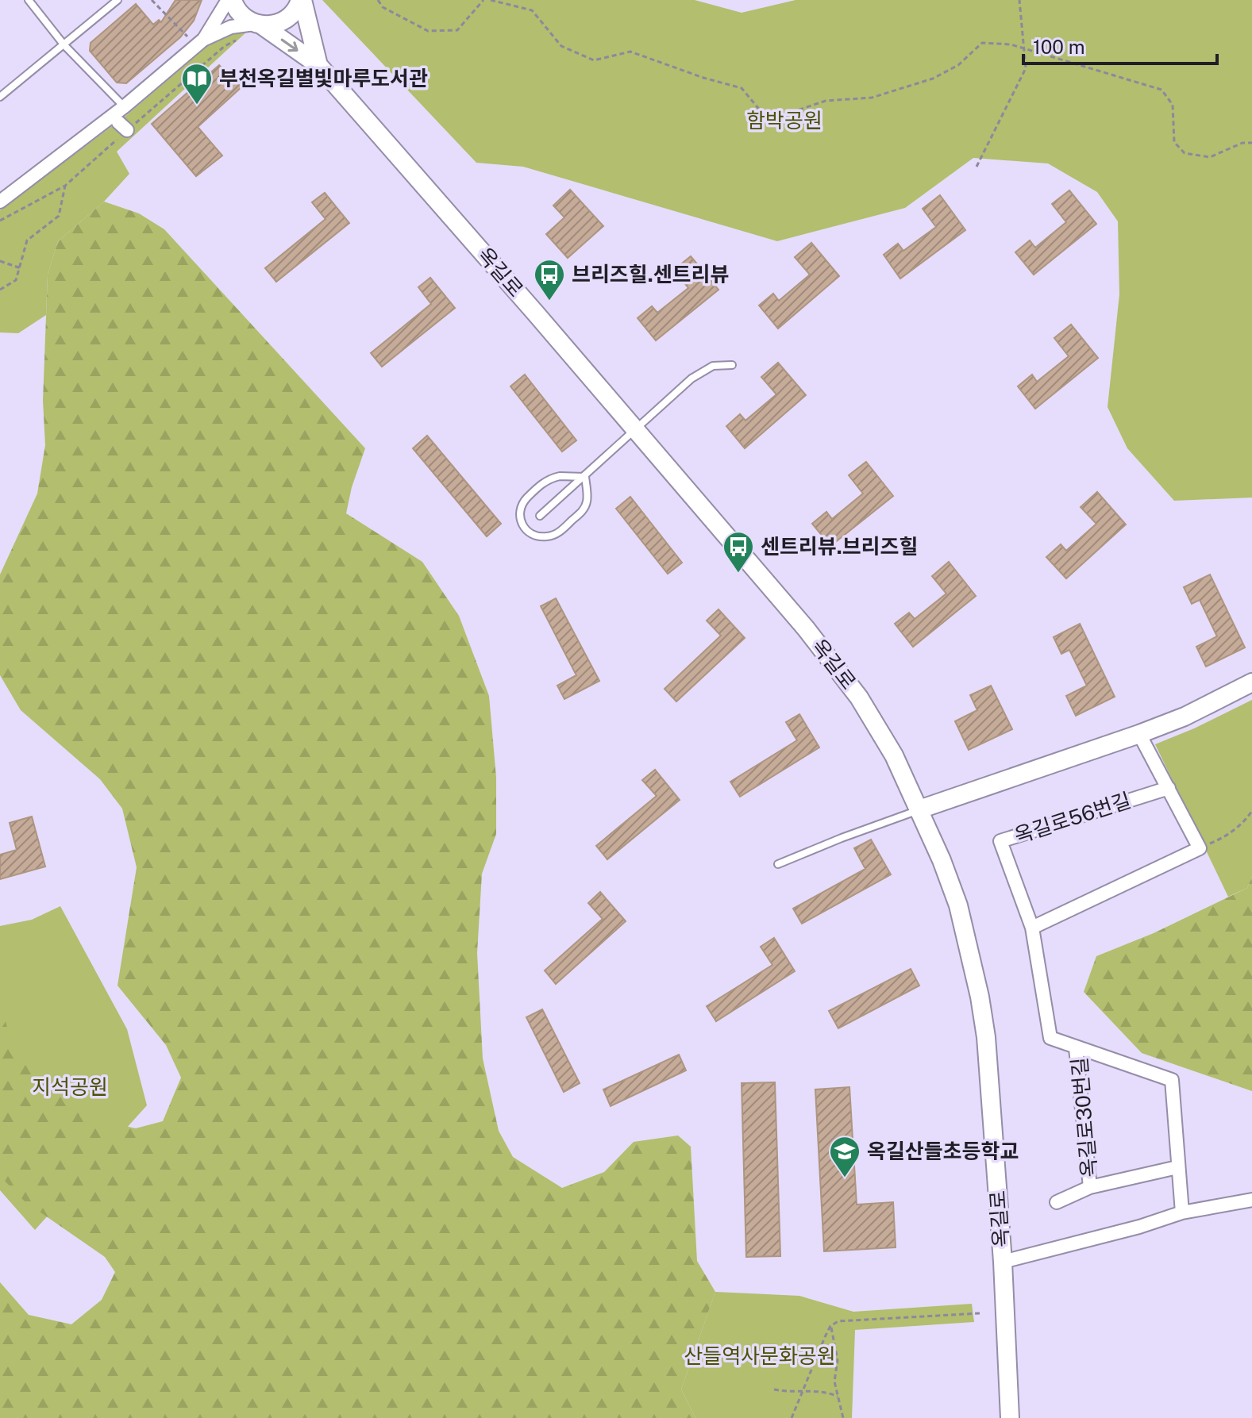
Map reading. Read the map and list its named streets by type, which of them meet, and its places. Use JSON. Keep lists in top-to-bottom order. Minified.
{"streets":{"street":["옥길로","옥길로56번길","옥길로30번길"]},"parks":["함박공원","지석공원","산들역사문화공원"],"places":{"library":["부천옥길별빛마루도서관"],"bus stop":["브리즈힐.센트리뷰","센트리뷰.브리즈힐"],"school or university":["옥길산들초등학교"]},"scale_bar":"100 m"}
